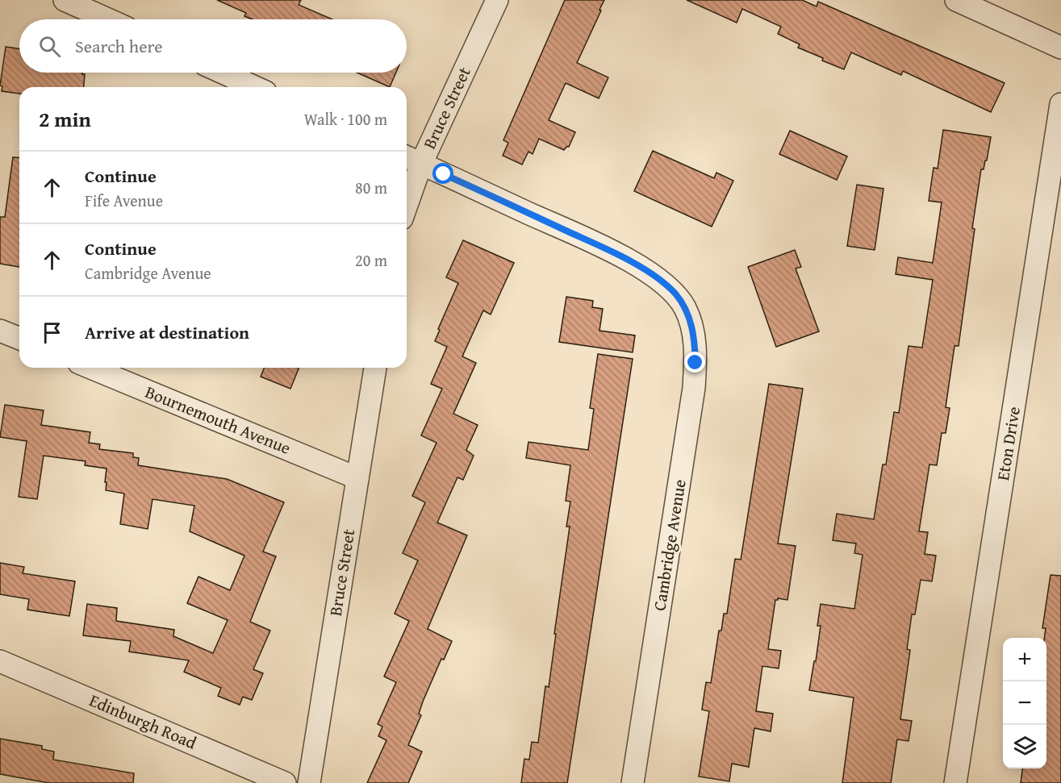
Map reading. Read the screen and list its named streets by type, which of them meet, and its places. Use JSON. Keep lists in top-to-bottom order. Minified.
{"streets":{"street":["Bruce Street","Bournemouth Avenue","Eton Drive","Cambridge Avenue","Edinburgh Road"]},"crossings":[["Bruce Street","Bournemouth Avenue"],["Bruce Street","Cambridge Avenue"]],"page":{"search":"Search here","heading":["2 min","Walk · 100 m"],"list":[["Continue","Fife Avenue","80 m"],["Continue","Cambridge Avenue","20 m"],"Arrive at destination"],"map_buttons":["+","−"]}}
